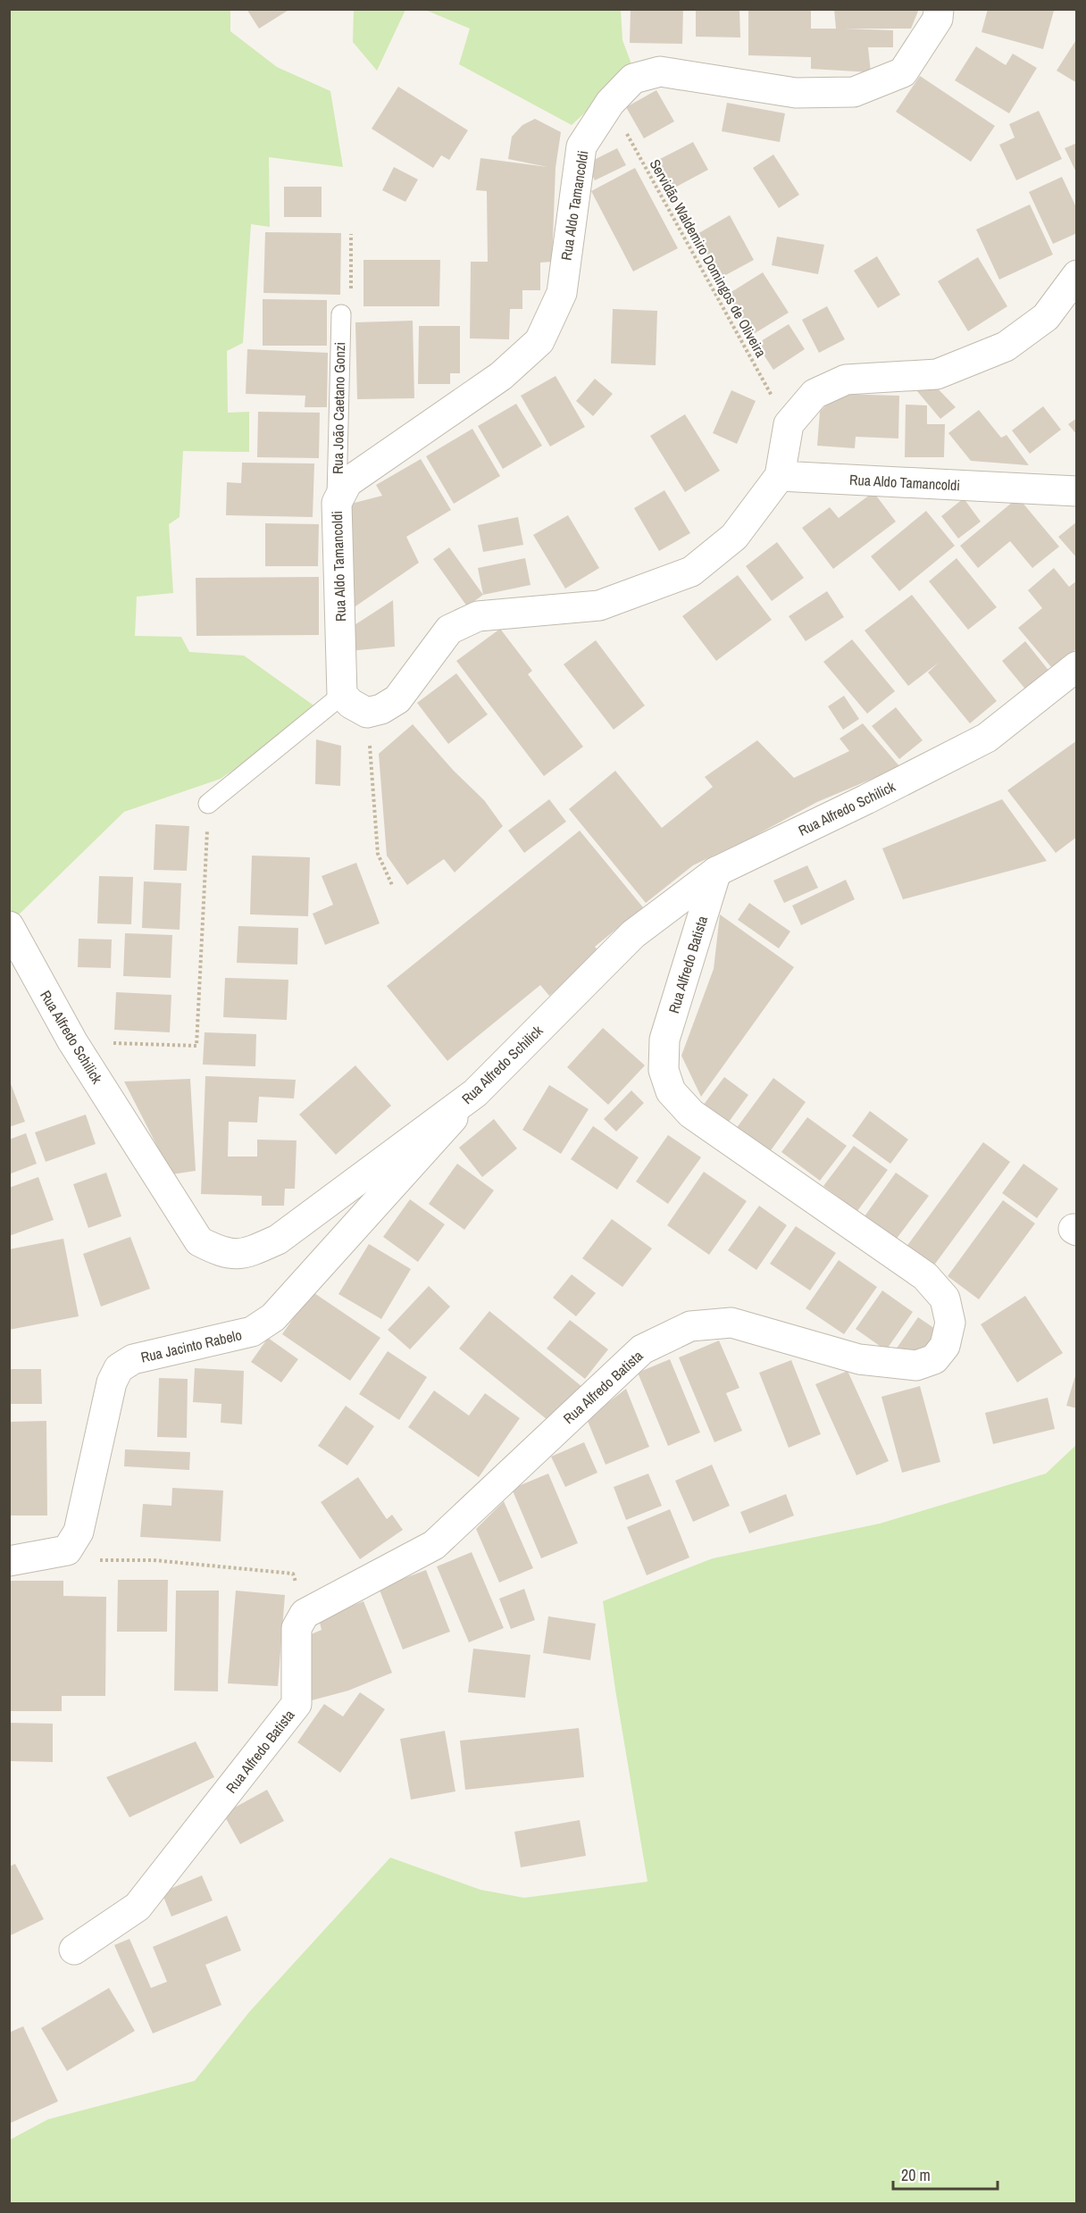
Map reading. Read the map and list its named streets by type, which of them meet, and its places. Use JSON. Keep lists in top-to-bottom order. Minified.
{"streets":{"street":["Rua Aldo Tamancoldi","Rua Alfredo Schilick","Rua Alfredo Batista","Rua Jacinto Rabelo"],"lane":["Rua João Caetano Gonzi"],"path":["Servidão Waldemiro Domingos de Oliveira"]},"crossings":[["Rua Aldo Tamancoldi","Servidão Waldemiro Domingos de Oliveira"],["Rua Aldo Tamancoldi","Rua João Caetano Gonzi"],["Rua Alfredo Schilick","Rua Alfredo Batista"],["Rua Alfredo Schilick","Rua Jacinto Rabelo"]],"scale_bar":"20 m"}
